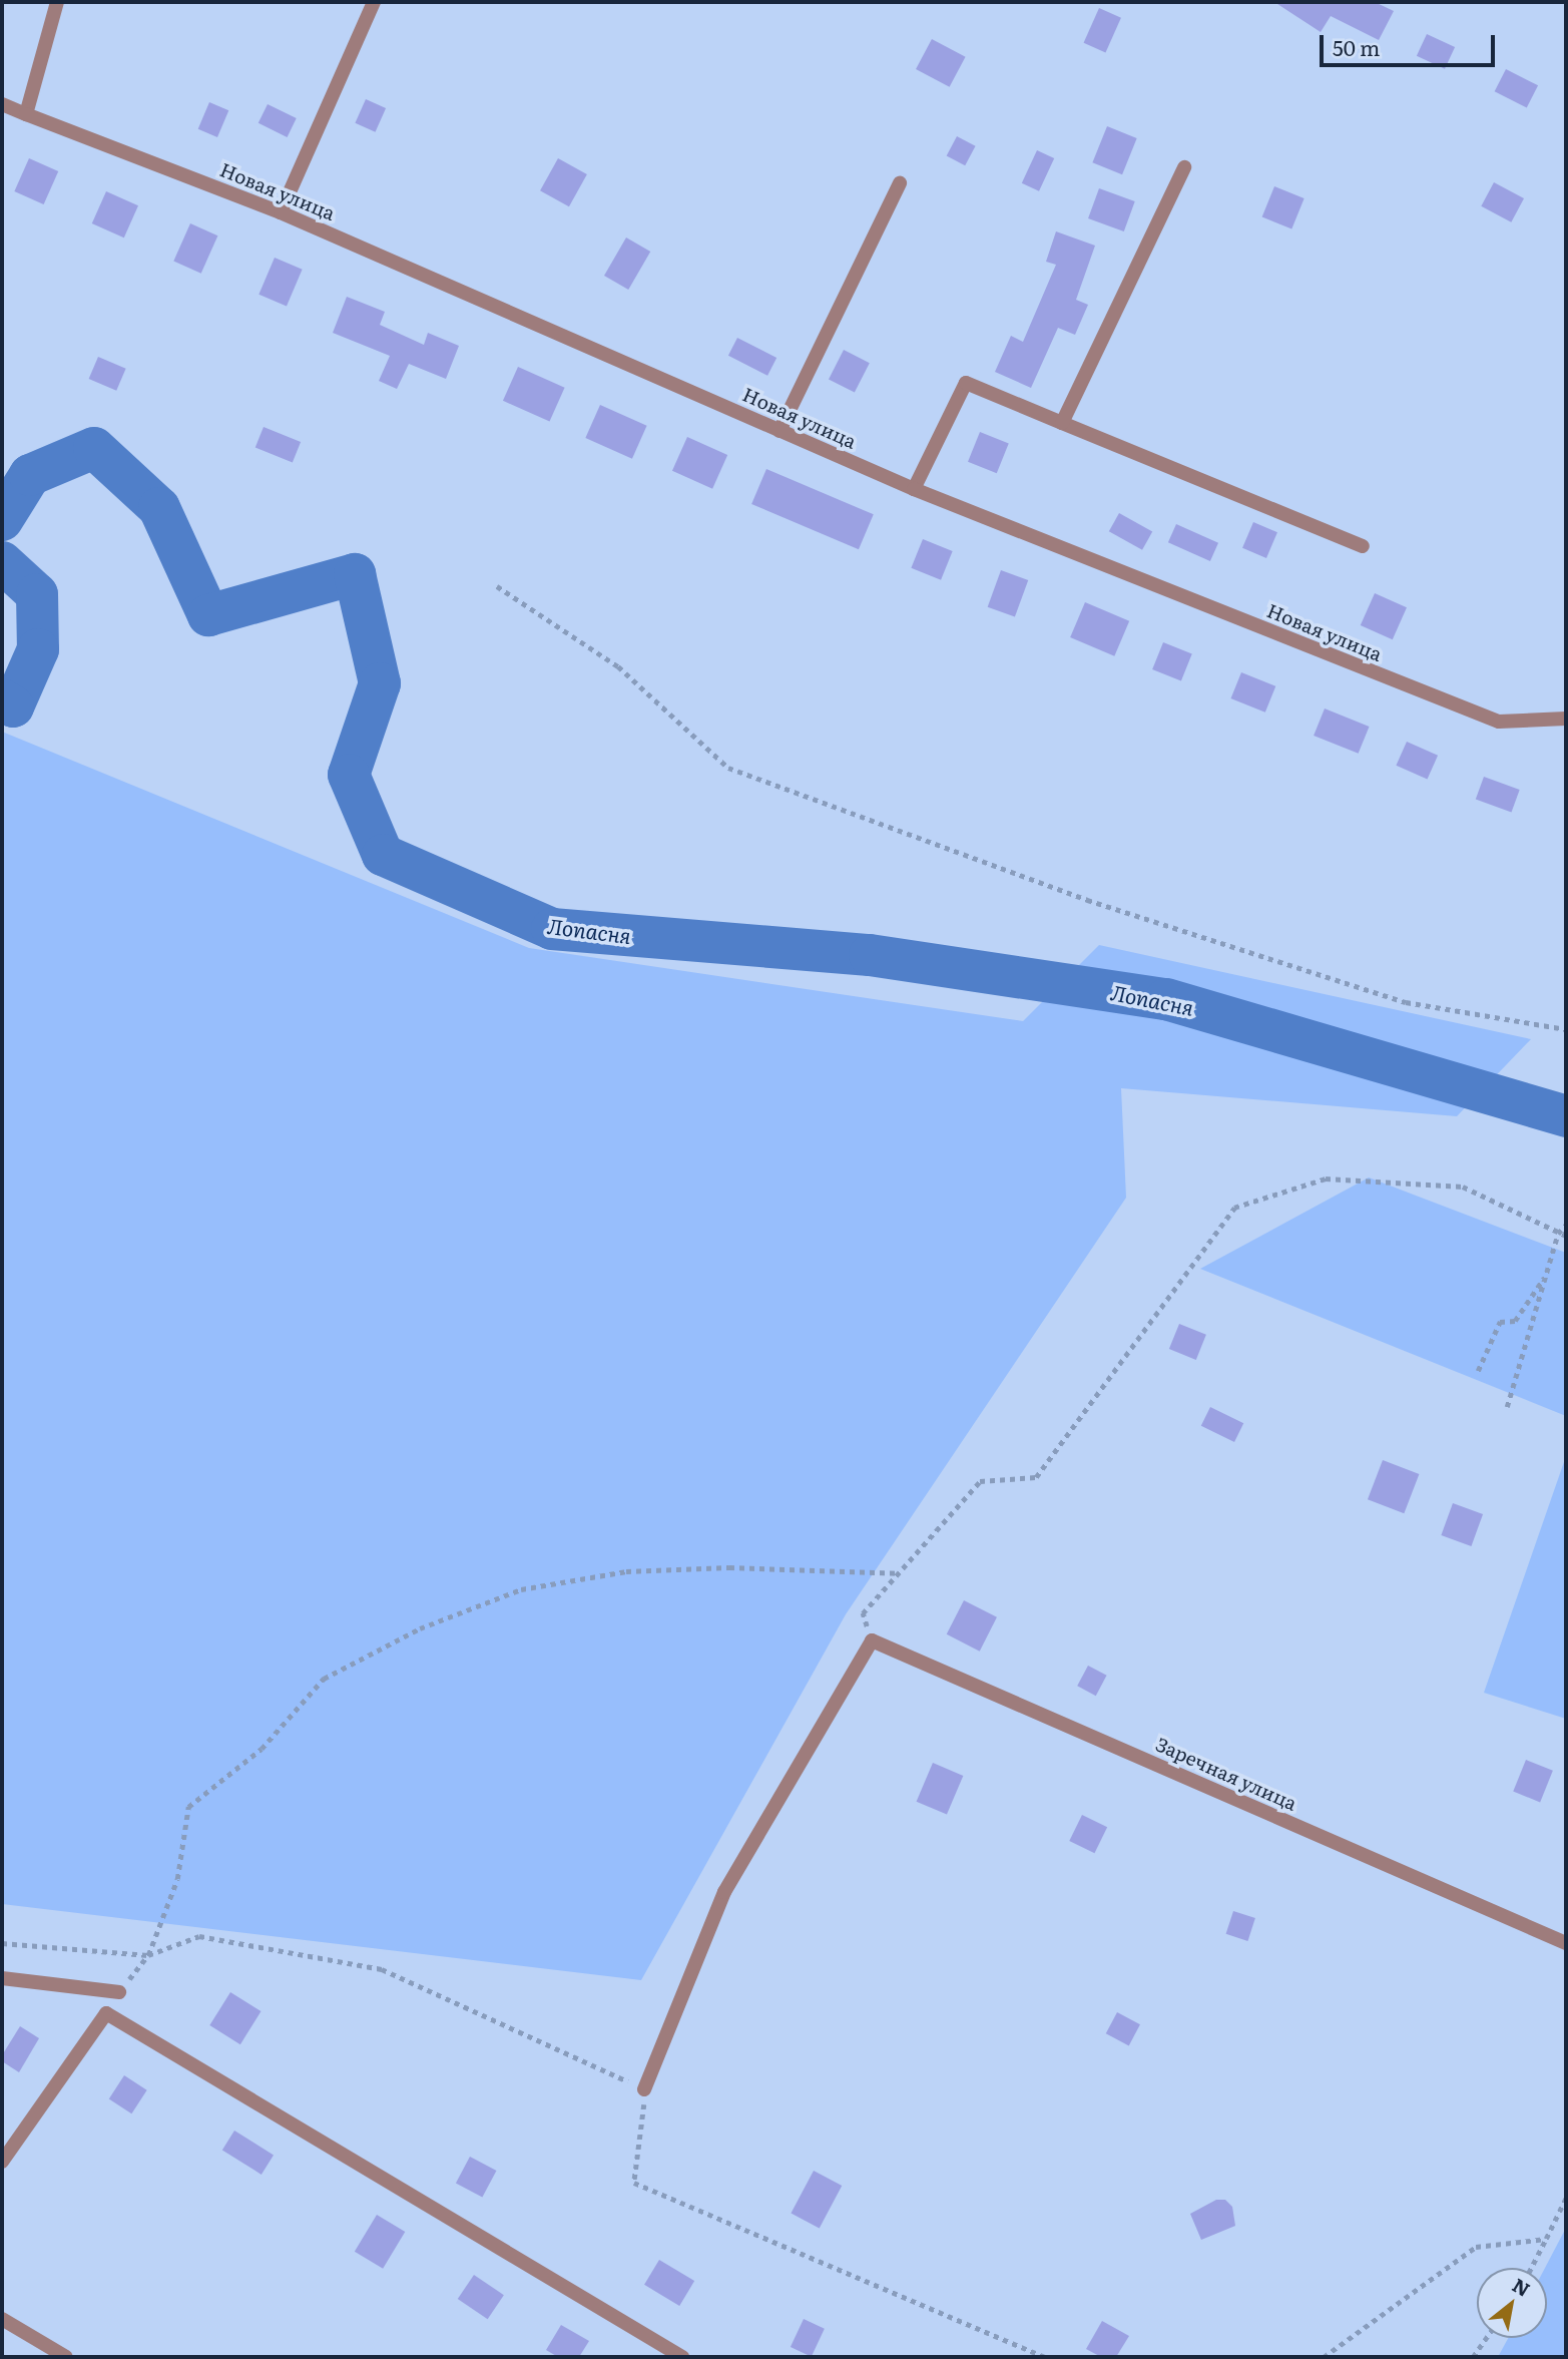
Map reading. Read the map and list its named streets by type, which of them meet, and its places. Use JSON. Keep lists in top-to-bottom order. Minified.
{"streets":{"street":["Новая улица","Заречная улица"]},"water":["Лопасня"],"scale_bar":"50 m","north":"top right"}
